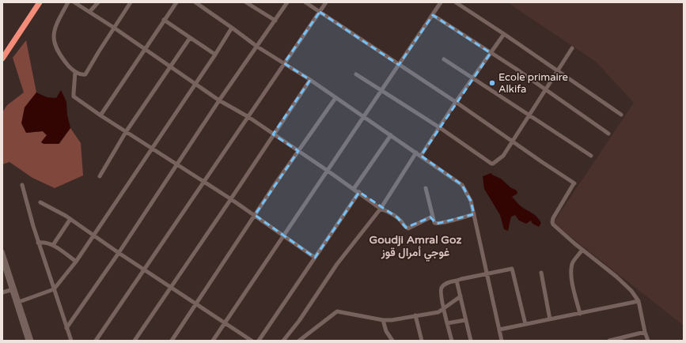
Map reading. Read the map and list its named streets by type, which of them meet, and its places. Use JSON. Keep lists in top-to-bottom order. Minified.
{"districts":["Goudji Amral Goz غوجي أمرال قوز"],"places":["Ecole primaire Alkifa"]}
